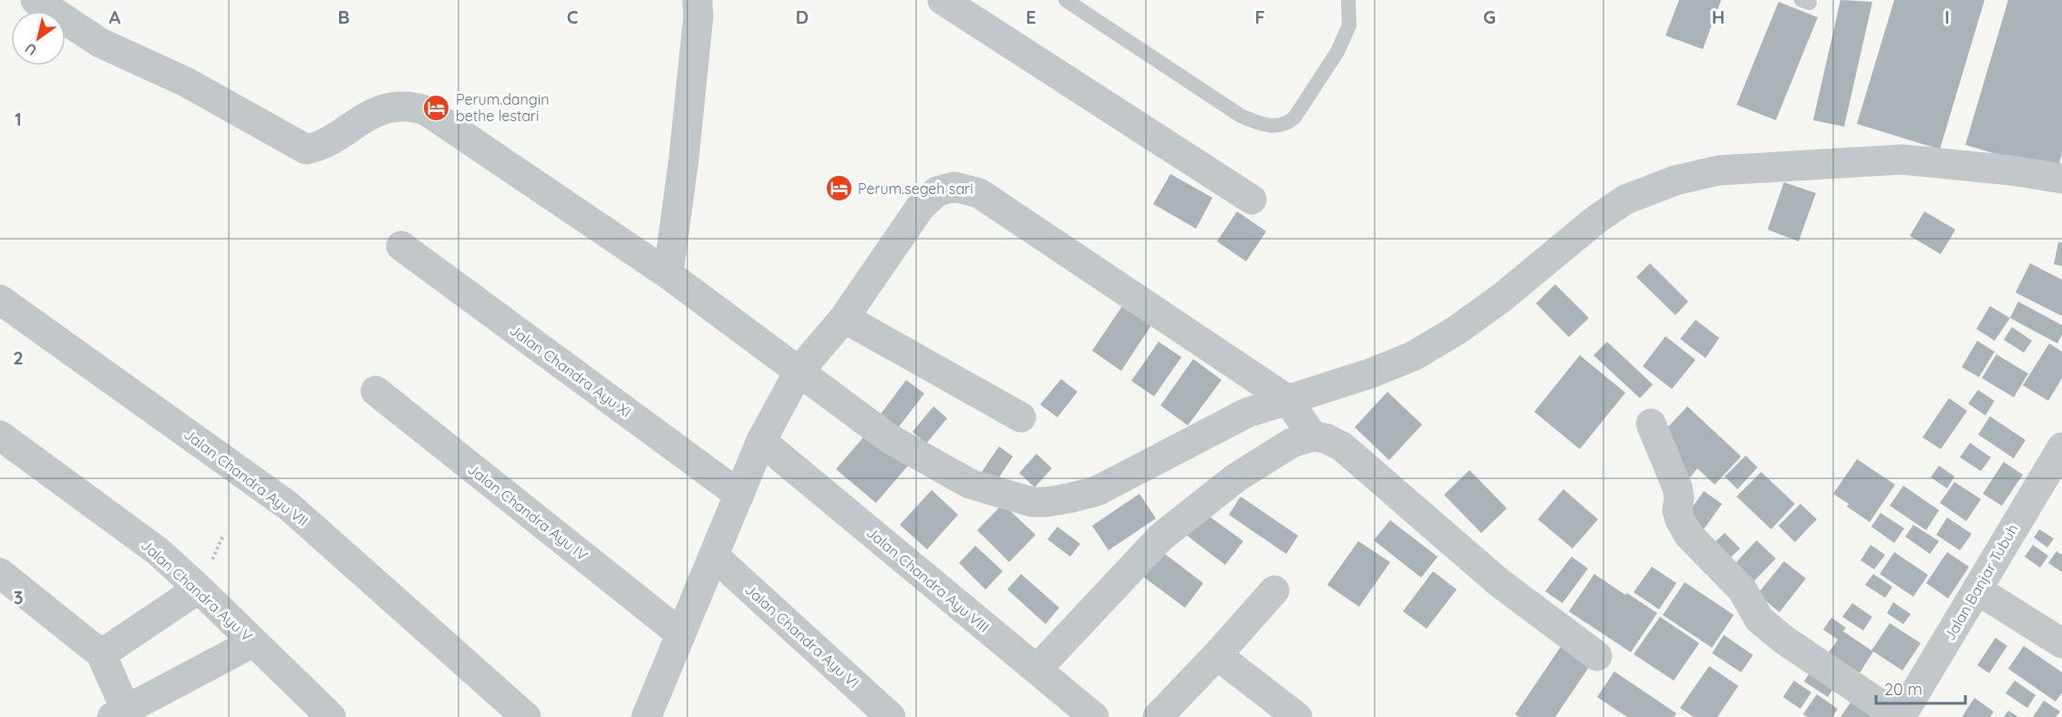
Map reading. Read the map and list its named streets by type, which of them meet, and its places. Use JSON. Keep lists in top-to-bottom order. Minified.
{"streets":{"street":["Jalan Chandra Ayu XI","Jalan Chandra Ayu VII","Jalan Chandra Ayu IV","Jalan Chandra Ayu VIII","Jalan Banjar Tubuh","Jalan Chandra Ayu V","Jalan Chandra Ayu VI"]},"places":{"hotel":["Perum.dangin bethe lestari","Perum.segeh sari"]},"scale_bar":"20 m","north":"bottom left","grid":{"columns":["A","B","C","D","E","F","G","H","I"],"rows":["1","2","3"]}}
